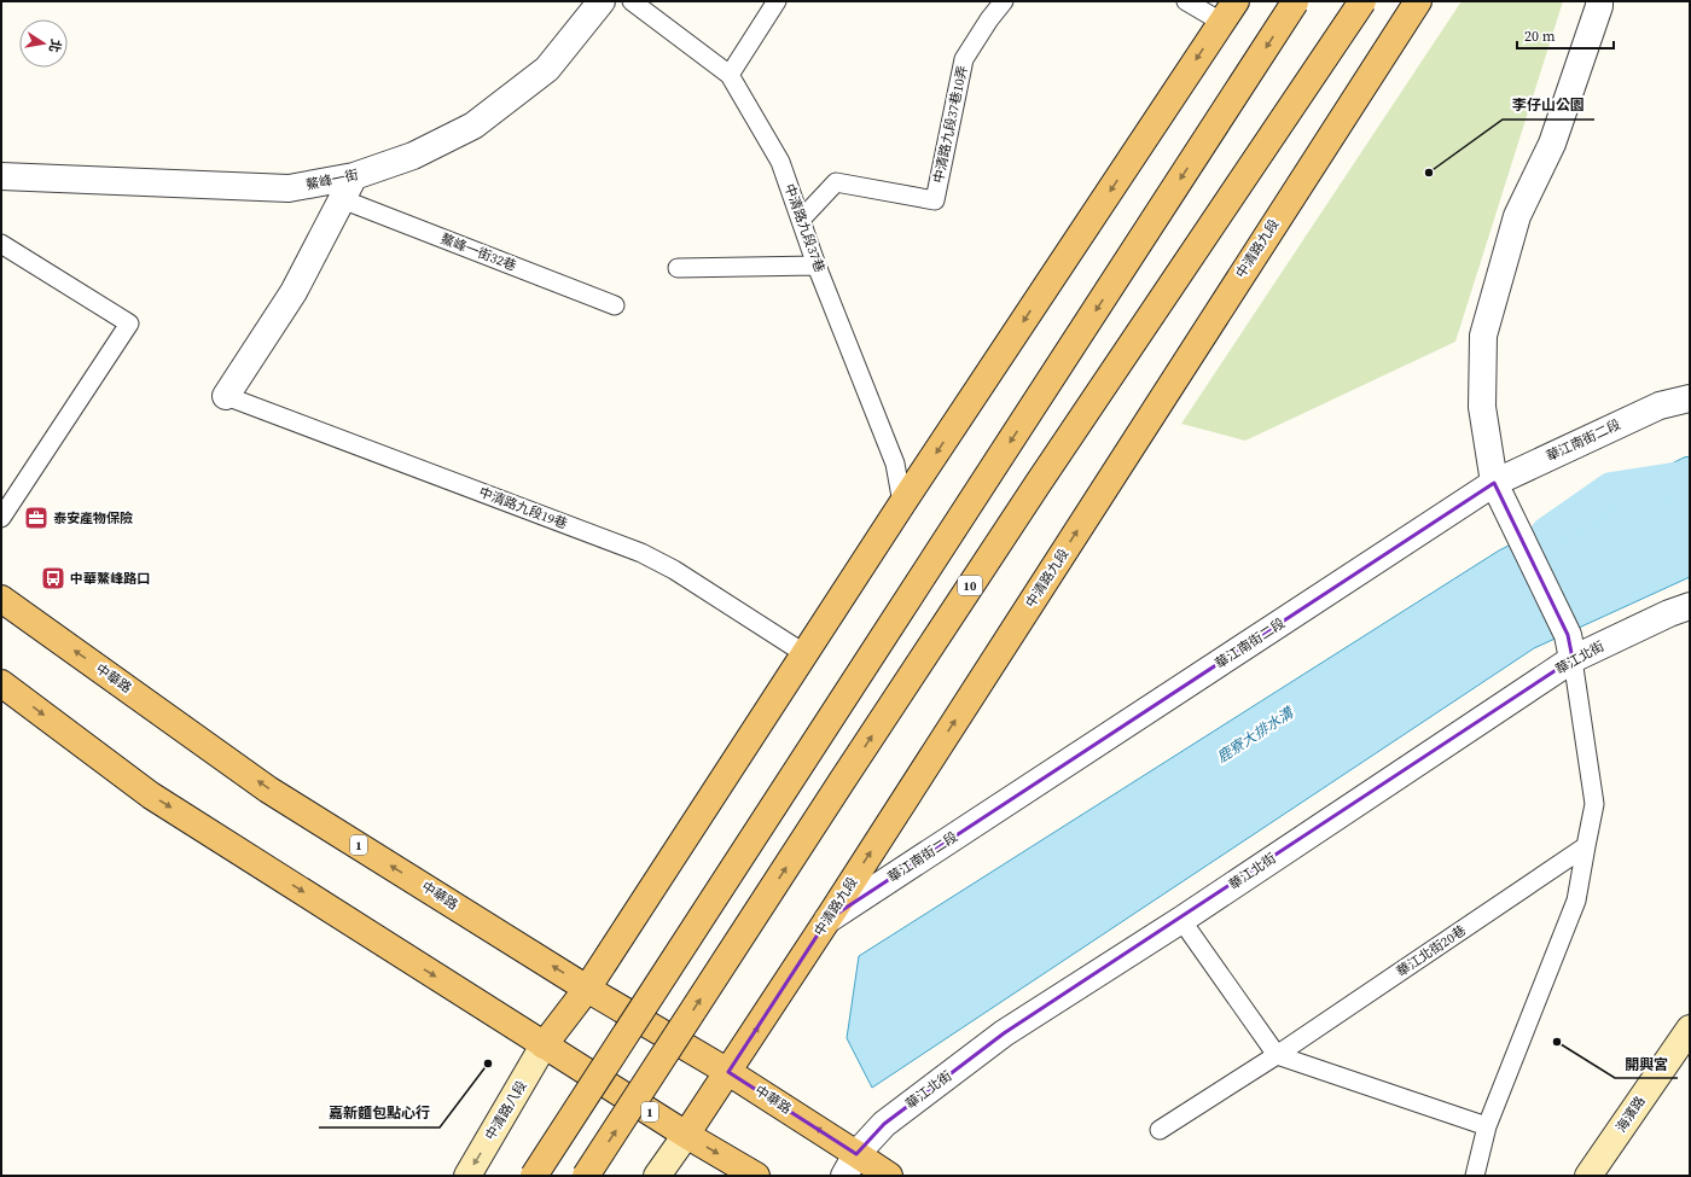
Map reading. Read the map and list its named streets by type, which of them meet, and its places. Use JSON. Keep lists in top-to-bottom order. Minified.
{"streets":{"main road":["中清路九段","10","中華路","1"],"street":["鰲峰一街","華江南街二段","華江北街","中清路八段","海濱路"],"lane":["中清路九段37巷10弄","中清路九段37巷","鰲峰一街32巷","中清路九段19巷","華江北街20巷"]},"crossings":[["中清路九段37巷10弄","中清路九段37巷"],["鰲峰一街","鰲峰一街32巷"],["中清路九段","華江南街二段"],["中清路九段","中華路"],["中清路九段","1"],["華江北街","中華路"],["1","中清路八段"]],"water":["鹿寮大排水溝"],"places":{"other":["李仔山公園","開興宮","嘉新麵包點心行"],"office":["泰安產物保險"],"bus stop":["中華鰲峰路口"]},"scale_bar":"20 m","north":"right"}
